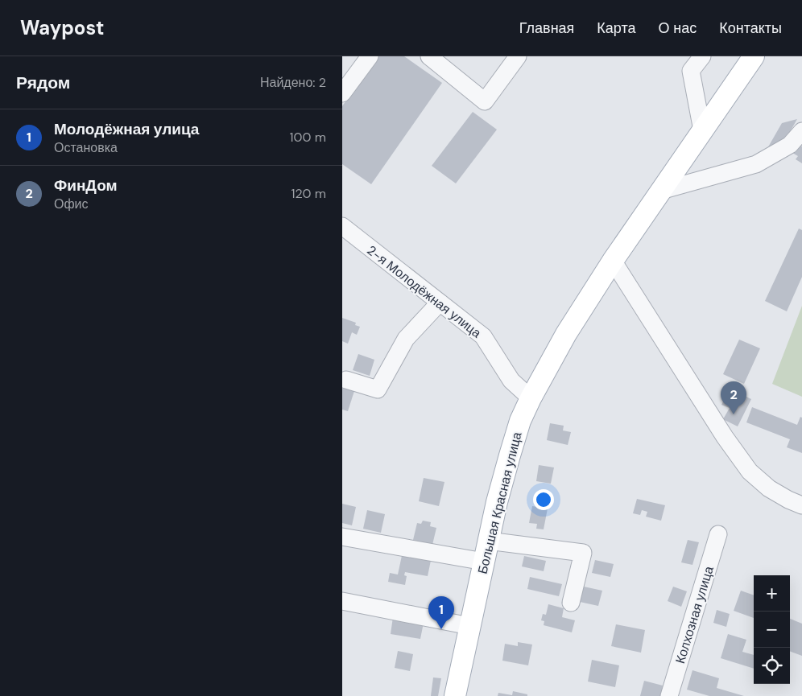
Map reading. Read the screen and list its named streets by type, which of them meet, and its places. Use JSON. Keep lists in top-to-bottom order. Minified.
{"streets":{"main road":["Большая Красная улица"],"street":["2-я Молодёжная улица","Колхозная улица"]},"crossings":[["2-я Молодёжная улица","Большая Красная улица"]],"page":{"header":"Waypost","nav":["Главная","Карта","О нас","Контакты"],"heading":["Рядом","Найдено: 2"],"list":[{"mark":"1","name":"Молодёжная улица","note":"Остановка","value":"100 m"},{"mark":"2","name":"ФинДом","note":"Офис","value":"120 m"}],"pins":["2","1"],"map_buttons":["+","−"]}}
